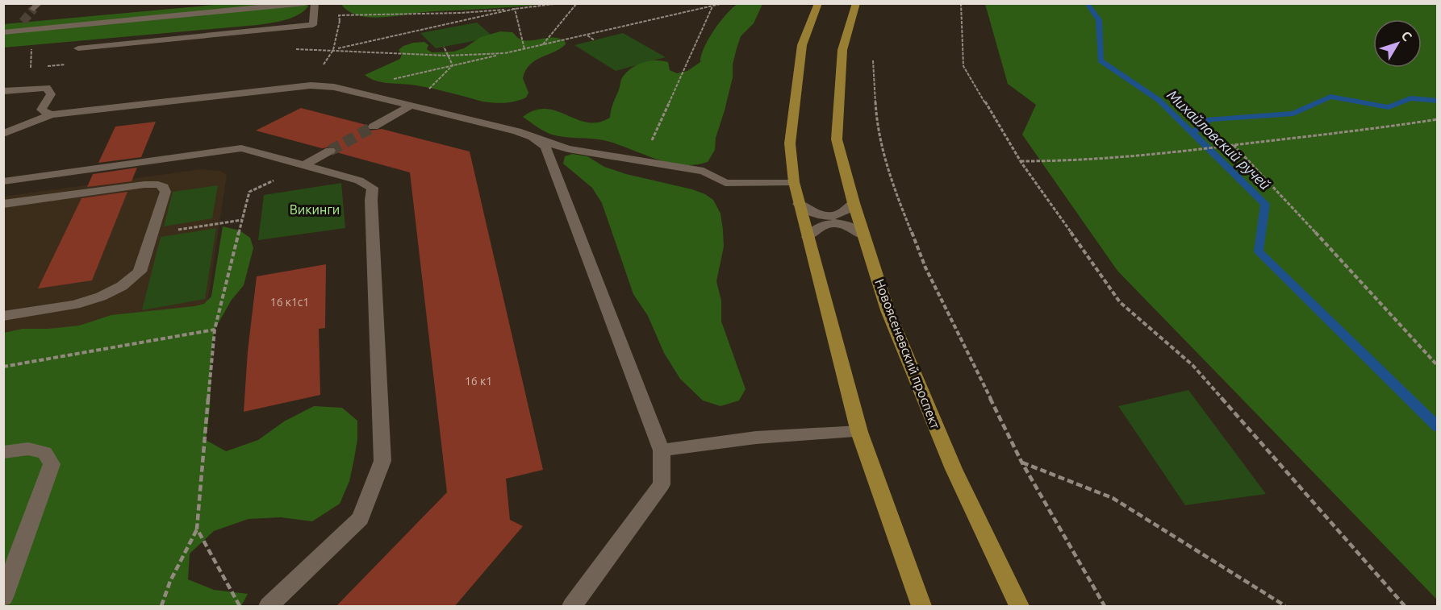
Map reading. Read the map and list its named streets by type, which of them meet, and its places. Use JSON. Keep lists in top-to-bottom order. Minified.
{"streets":{"main road":["Новоясеневский проспект"]},"water":["Михайловский ручей"],"parks":["Викинги"],"house_numbers":["16 к1с1","16 к1"],"north":"top right"}
